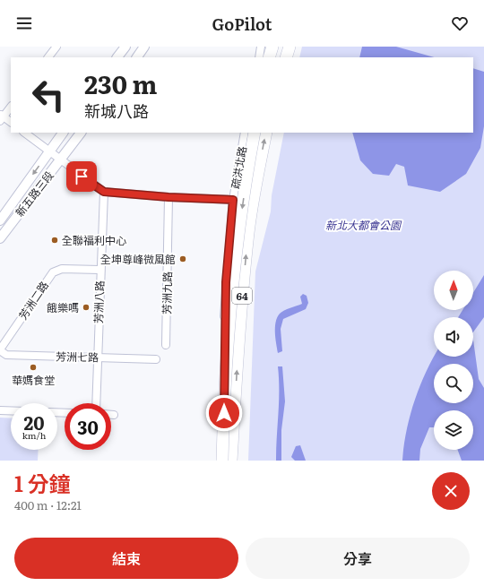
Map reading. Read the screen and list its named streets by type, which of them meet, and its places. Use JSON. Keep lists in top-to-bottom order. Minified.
{"streets":{"highway":["64"],"street":["疏洪北路","新五路三段","芳洲九路","芳洲二路","芳洲八路","芳洲七路"]},"crossings":[["疏洪北路","64"],["芳洲二路","芳洲八路"],["芳洲二路","芳洲七路"],["芳洲八路","芳洲七路"]],"parks":["新北大都會公園"],"places":["全聯福利中心","全坤尊峰微風館","餓樂嗎","華媽食堂"],"north":"top","page":{"header":"GoPilot","turn":["230 m","新城八路"],"speed":"20 km/h","limit":"30","heading":["1 分鐘","400 m · 12:21"],"buttons":["結束","分享"]}}
